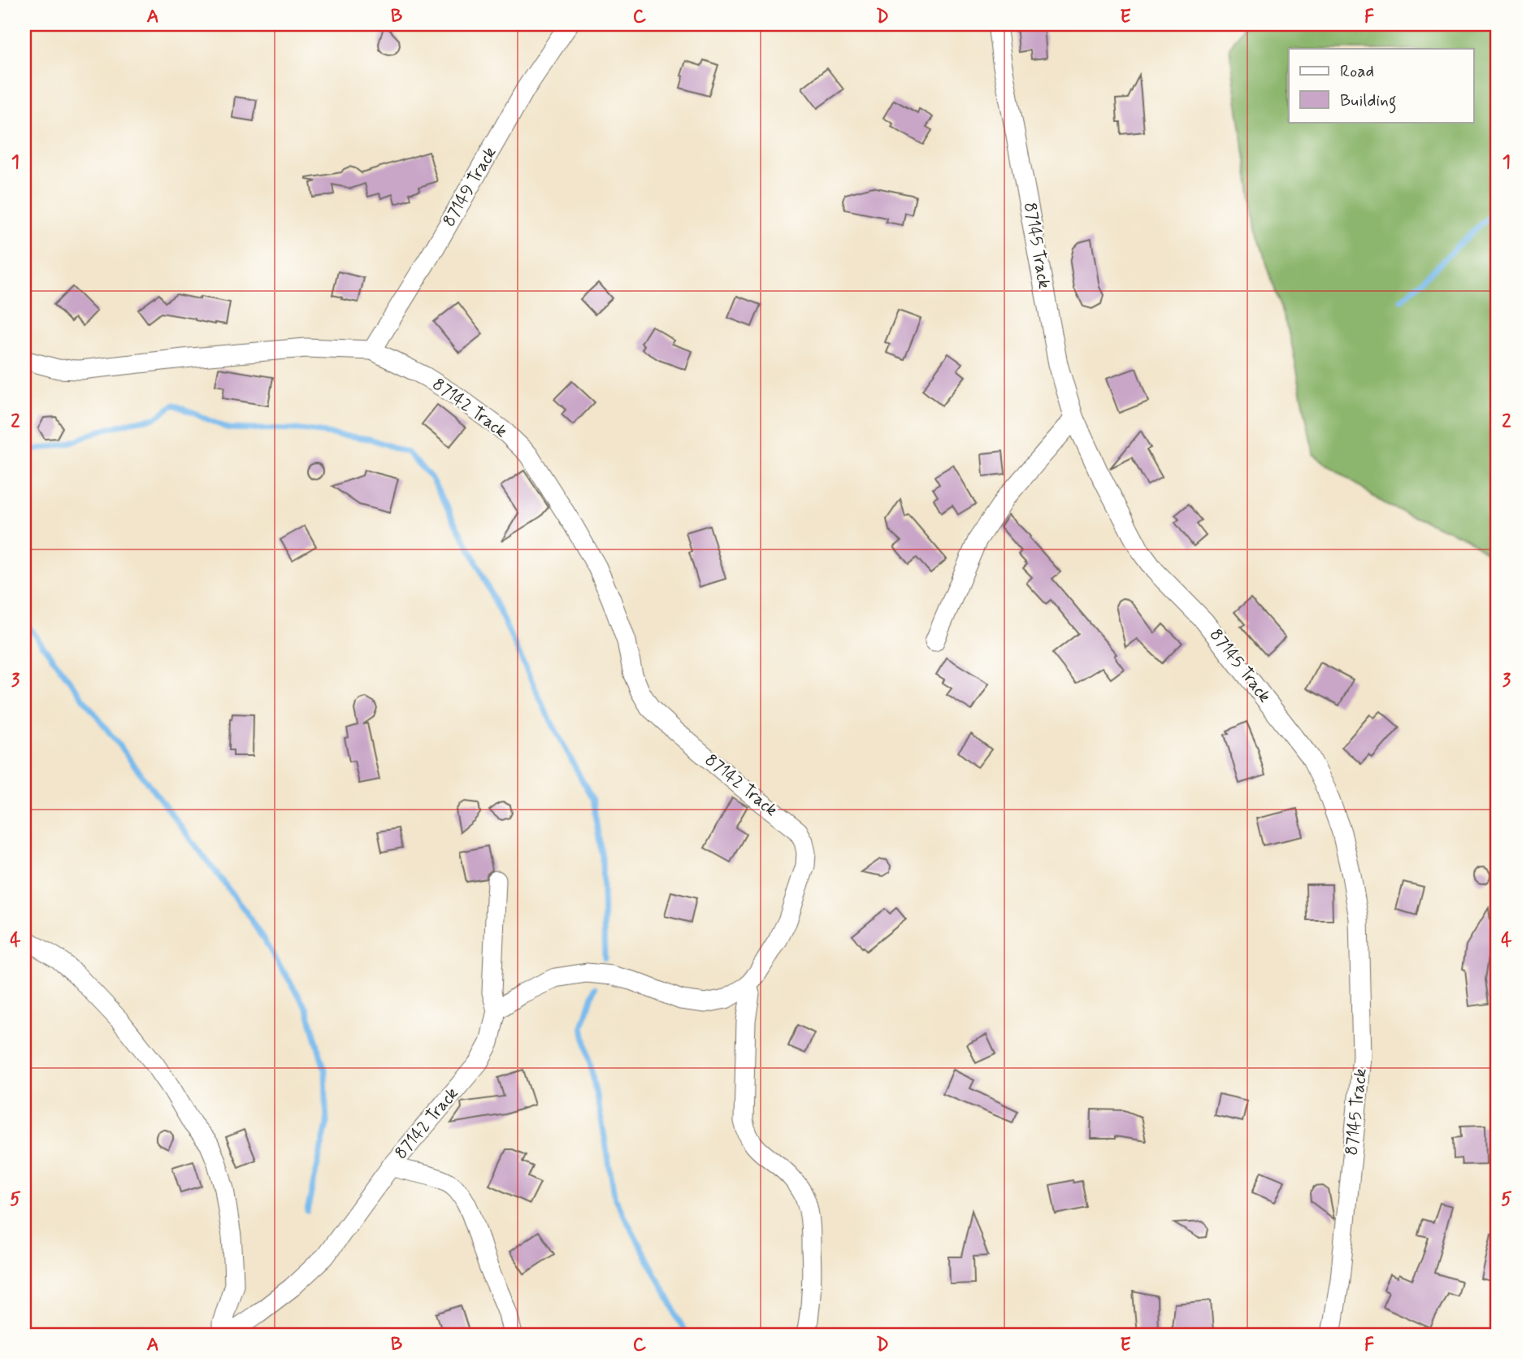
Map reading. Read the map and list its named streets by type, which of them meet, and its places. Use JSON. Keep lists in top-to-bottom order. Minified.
{"streets":{"street":["87149 Track","87145 Track","87142 Track"]},"crossings":[["87149 Track","87142 Track"]],"legend":["Road","Building"],"grid":{"columns":["A","B","C","D","E","F"],"rows":["1","2","3","4","5"]}}
